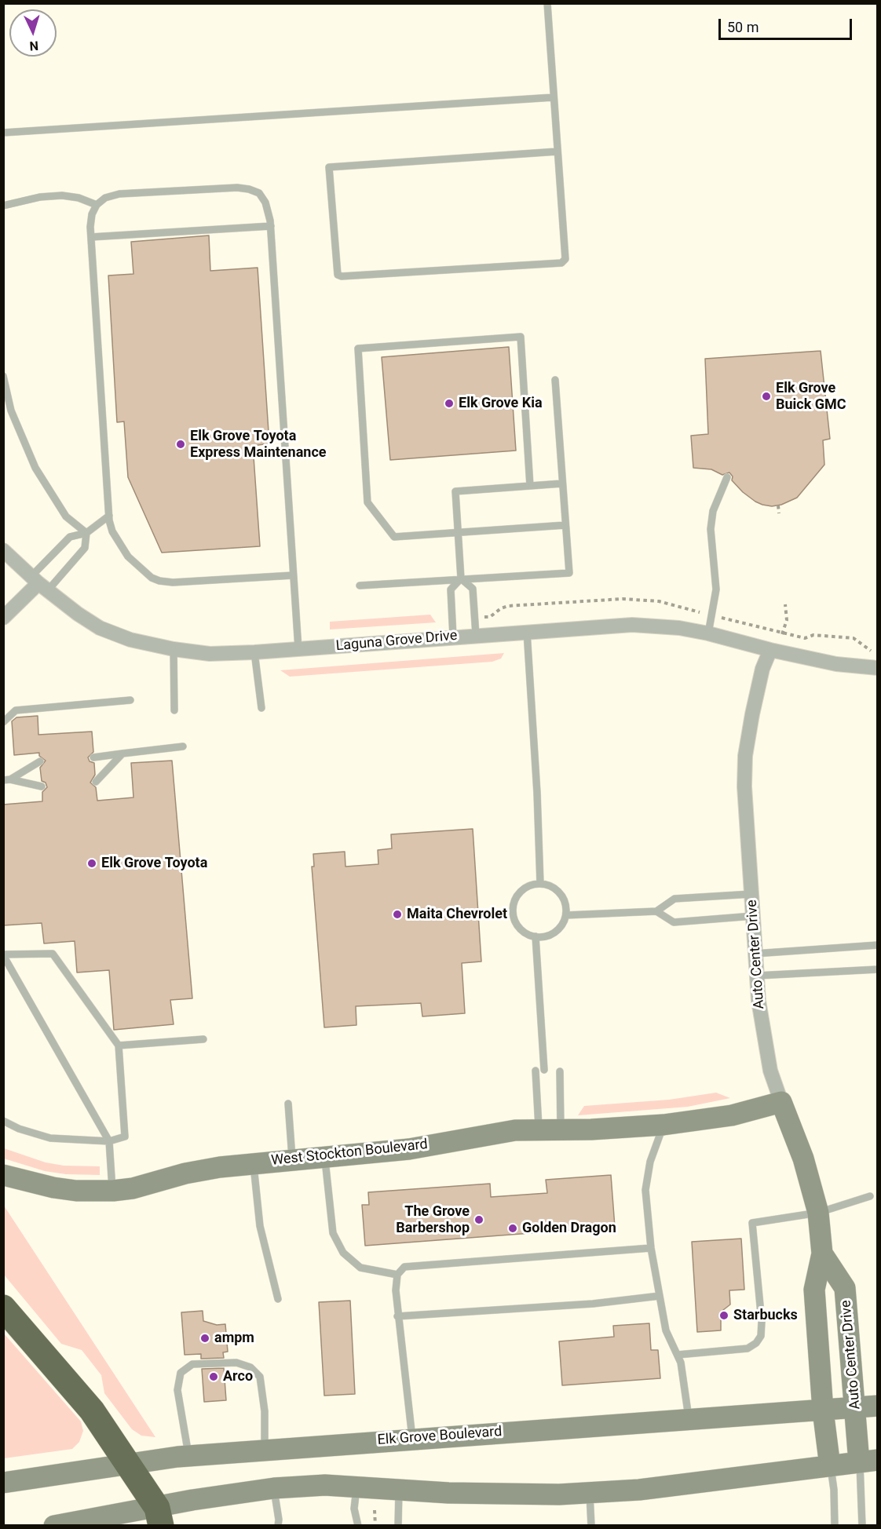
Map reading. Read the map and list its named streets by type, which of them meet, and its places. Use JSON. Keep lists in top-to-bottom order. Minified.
{"streets":{"main road":["Auto Center Drive","West Stockton Boulevard","Elk Grove Boulevard"],"street":["Laguna Grove Drive"]},"crossings":[["Laguna Grove Drive","Auto Center Drive"],["Auto Center Drive","West Stockton Boulevard"],["Auto Center Drive","Elk Grove Boulevard"]],"places":["Elk Grove Buick GMC","Elk Grove Kia","Elk Grove Toyota Express Maintenance","Elk Grove Toyota","Maita Chevrolet","The Grove Barbershop","Golden Dragon","Starbucks","ampm","Arco"],"scale_bar":"50 m","north":"bottom"}
